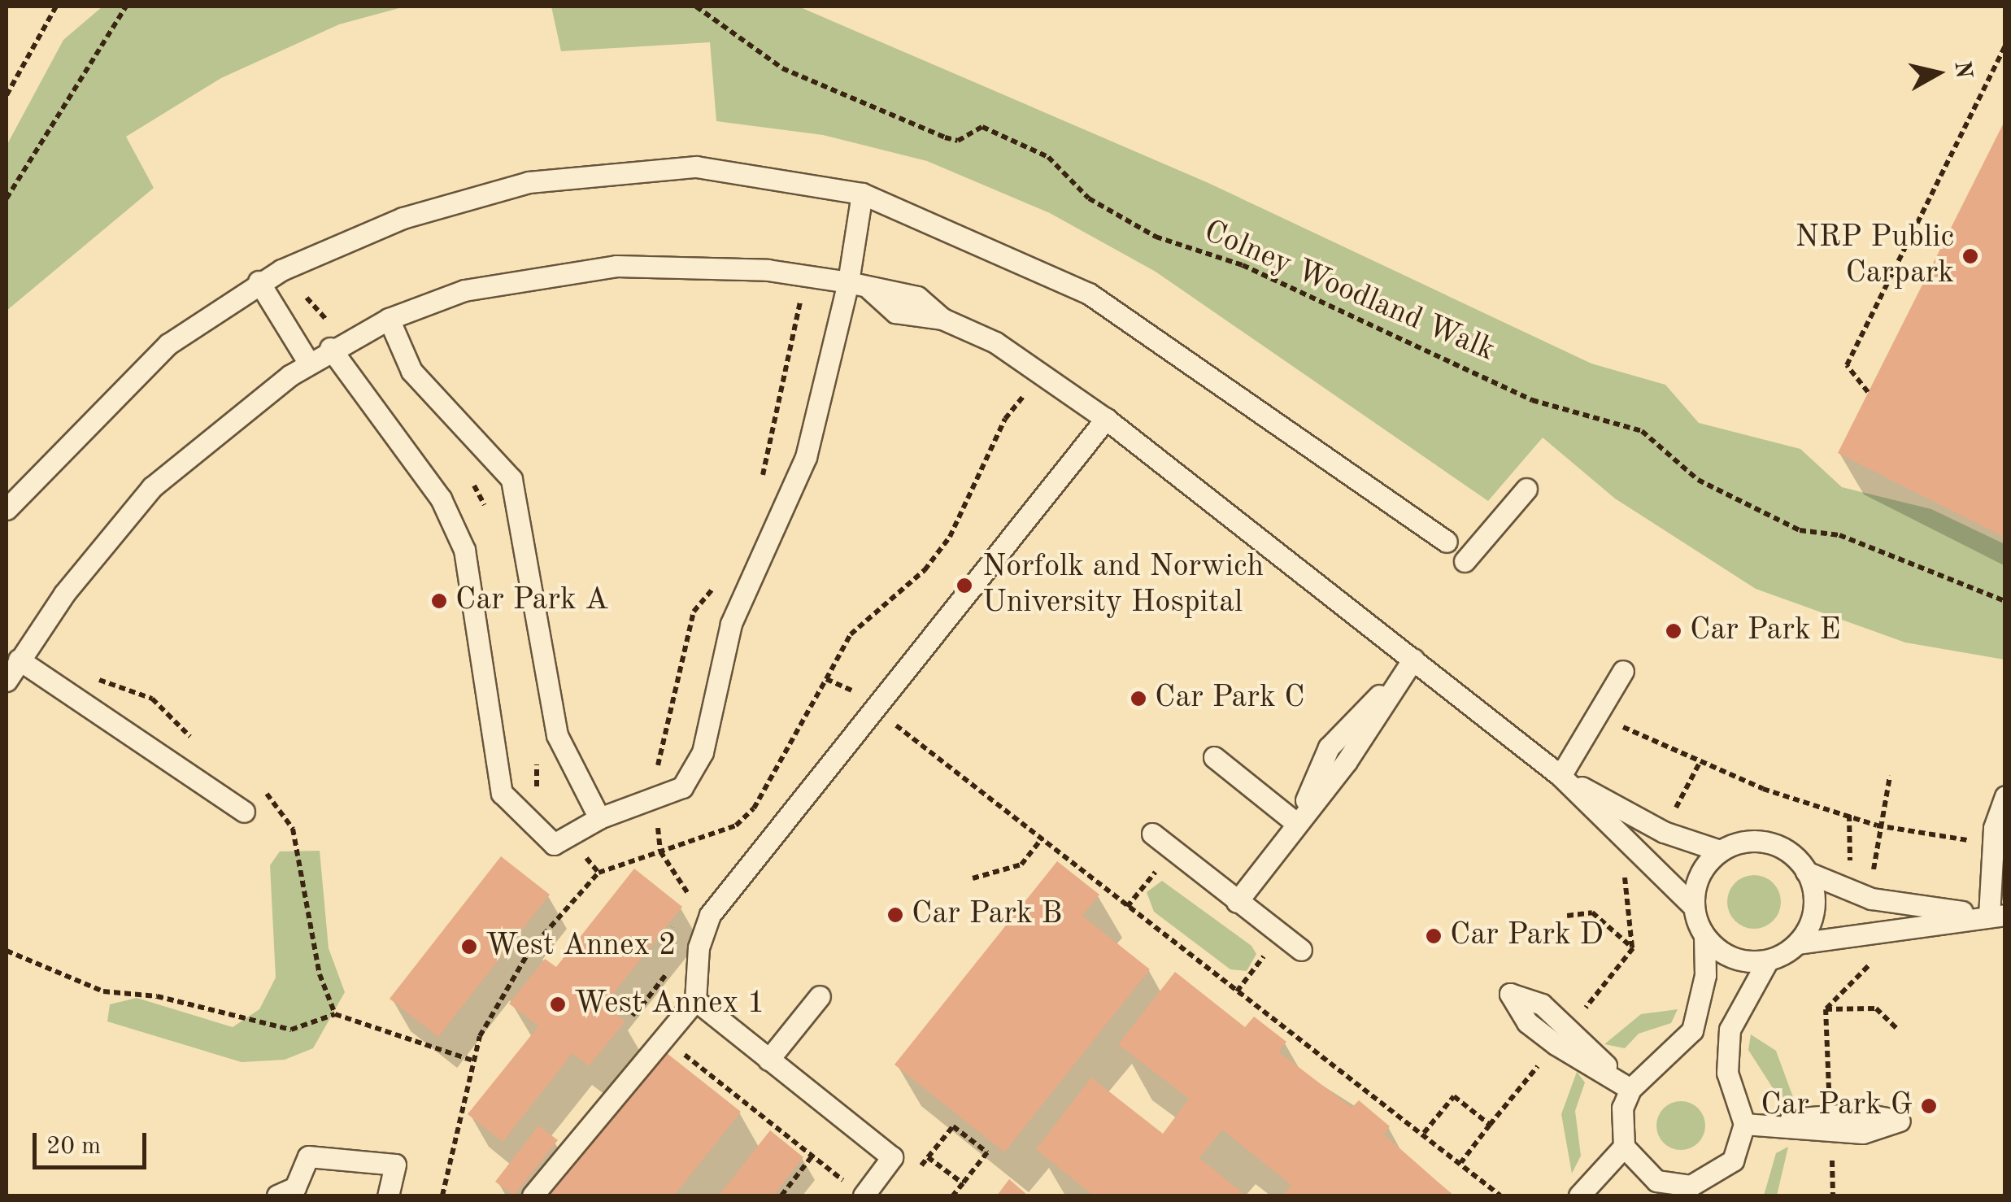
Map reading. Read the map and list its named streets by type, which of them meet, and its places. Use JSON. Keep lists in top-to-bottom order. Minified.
{"streets":{"path":["Colney Woodland Walk"]},"places":["NRP Public Carpark","Norfolk and Norwich University Hospital","Car Park A","Car Park E","Car Park C","Car Park B","Car Park D","West Annex 2","West Annex 1","Car Park G"],"scale_bar":"20 m","north":"right"}
